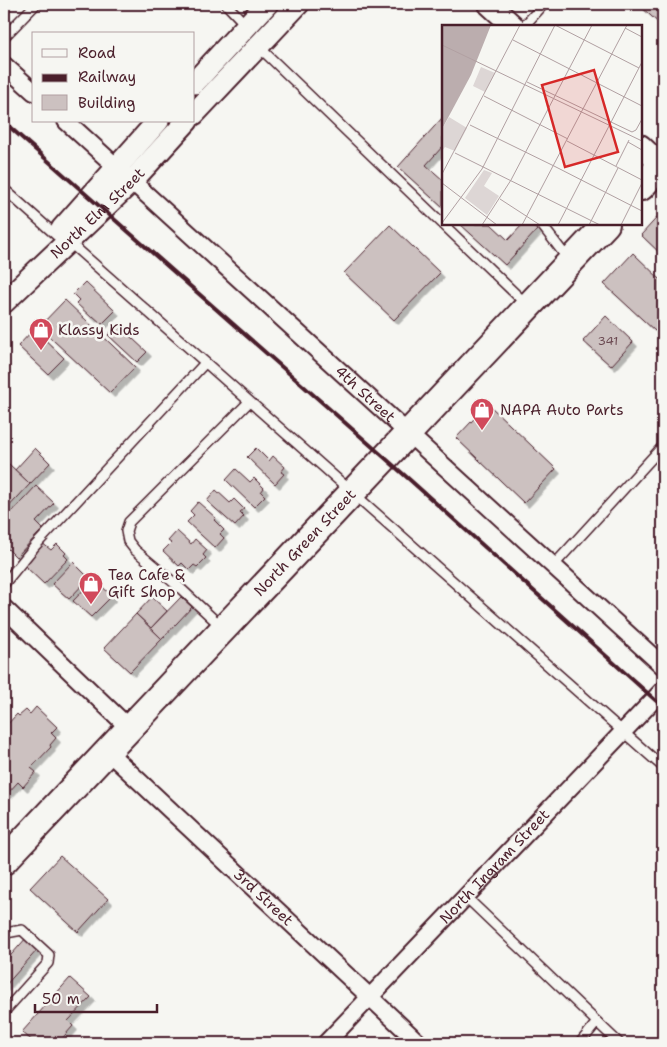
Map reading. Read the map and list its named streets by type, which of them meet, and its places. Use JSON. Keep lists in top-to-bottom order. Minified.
{"streets":{"main road":["North Green Street"],"street":["North Elm Street","4th Street","North Ingram Street","3rd Street"]},"crossings":[["North Elm Street","4th Street"],["4th Street","North Green Street"],["North Green Street","3rd Street"],["North Ingram Street","3rd Street"]],"places":{"shop":["Klassy Kids","NAPA Auto Parts","Tea Cafe & Gift Shop"]},"house_numbers":["341"],"legend":["Road","Railway","Building"],"scale_bar":"50 m"}
